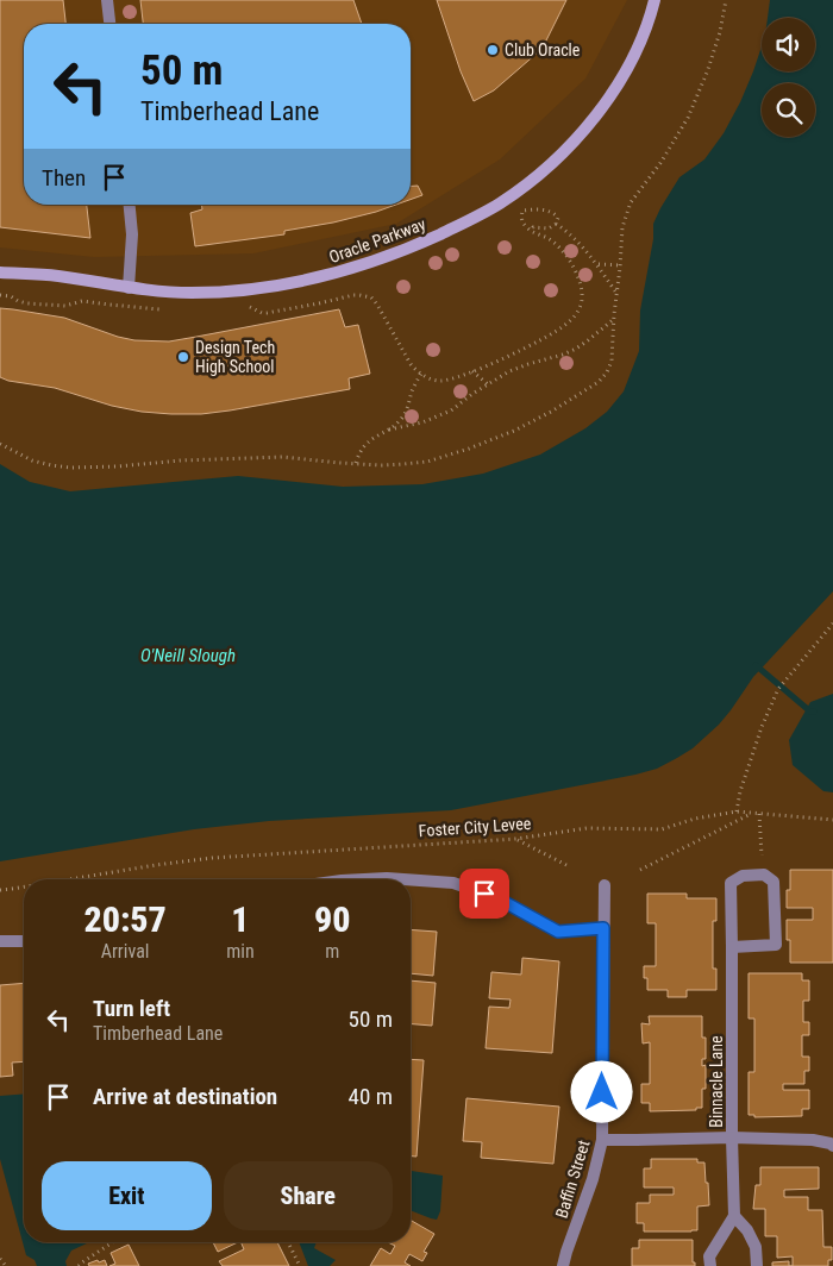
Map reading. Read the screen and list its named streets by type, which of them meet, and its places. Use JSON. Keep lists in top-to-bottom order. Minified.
{"streets":{"street":["Oracle Parkway","Binnacle Lane","Baffin Street"],"path":["Foster City Levee"]},"water":["O'Neill Slough"],"places":["Club Oracle","Design Tech High School"],"page":{"turn":["50 m","Timberhead Lane"],"then":"Then","eta":["20:57","Arrival","1","min","90","m"],"list":[{"name":"Turn left","note":"Timberhead Lane","value":"50 m"},{"name":"Arrive at destination","value":"40 m"}],"buttons":["Exit","Share"]}}
